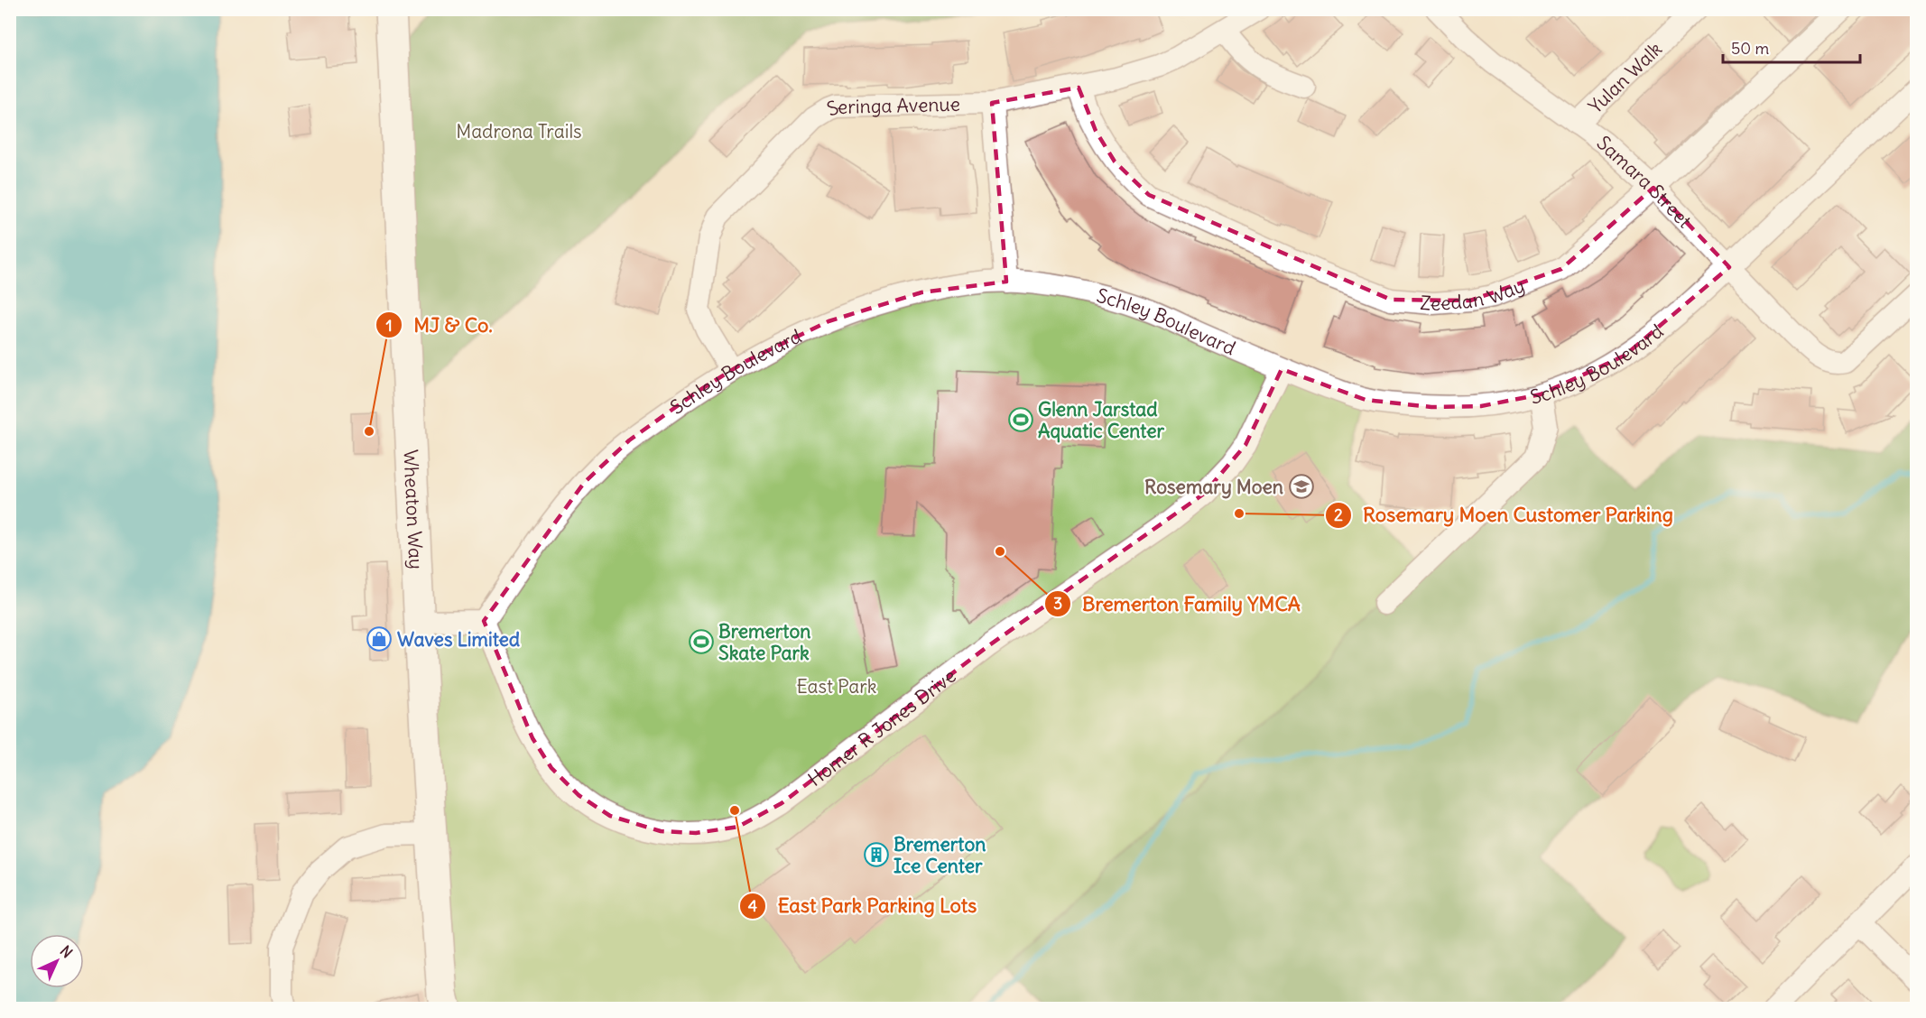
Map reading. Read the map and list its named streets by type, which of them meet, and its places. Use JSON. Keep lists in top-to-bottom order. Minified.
{"streets":{"main road":["Wheaton Way"],"street":["Yulan Walk","Seringa Avenue","Samara Street","Zeedan Way","Schley Boulevard","Homer R Jones Drive"]},"crossings":[["Yulan Walk","Samara Street"],["Seringa Avenue","Zeedan Way"],["Seringa Avenue","Schley Boulevard"],["Samara Street","Zeedan Way"],["Samara Street","Schley Boulevard"],["Schley Boulevard","Homer R Jones Drive"]],"parks":["Madrona Trails","East Park"],"places":{"sports":["Glenn Jarstad Aquatic Center","Bremerton Skate Park"],"other":["MJ & Co.","Rosemary Moen Customer Parking","Bremerton Family YMCA","East Park Parking Lots"],"school or university":["Rosemary Moen"],"shop":["Waves Limited"],"building":["Bremerton Ice Center"]},"scale_bar":"50 m","north":"top right"}
